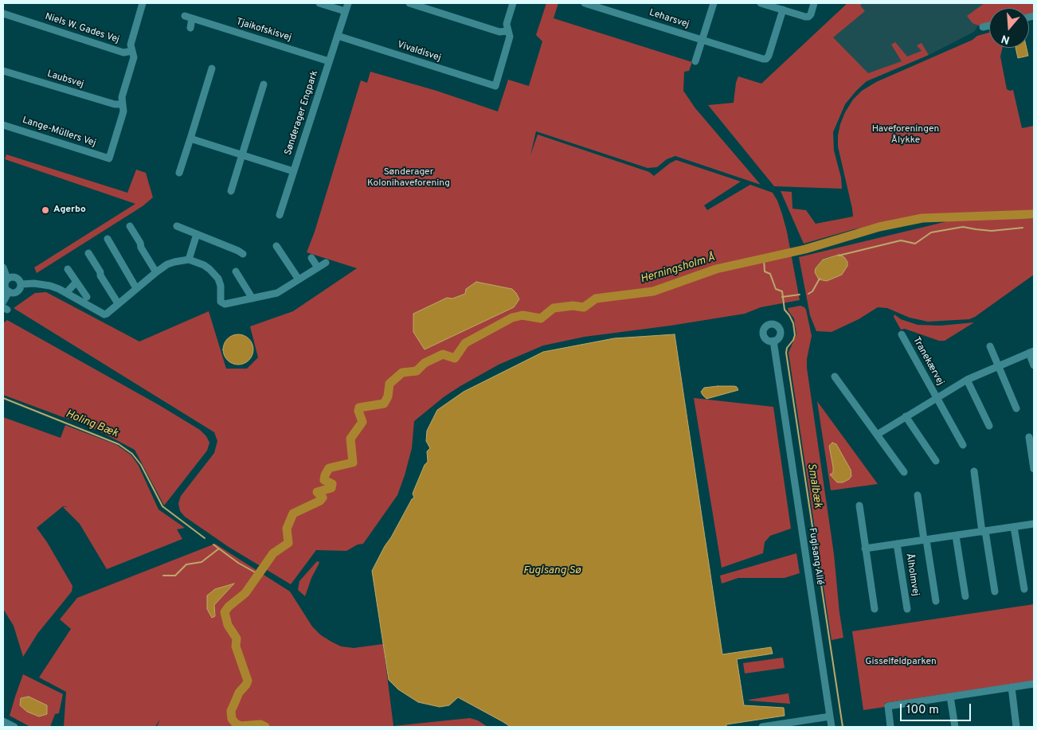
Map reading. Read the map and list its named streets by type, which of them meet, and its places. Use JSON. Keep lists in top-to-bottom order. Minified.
{"streets":{"street":["Leharsvej","Niels W. Gades Vej","Tjaikofskisvej","Vivaldisvej","Laubsvej","Sønderager Engpark","Lange-Müllers Vej","Tranekærvej","Fuglsang Allé","Ålholmvej"]},"crossings":[["Tjaikofskisvej","Sønderager Engpark"],["Vivaldisvej","Sønderager Engpark"],["Laubsvej","Lange-Müllers Vej"]],"water":["Herningsholm Å","Holing Bæk","Smalbæk","Fuglsang Sø"],"parks":["Haveforeningen Ålykke","Sønderager Kolonihaveforening","Gisselfeldparken"],"places":["Agerbo"],"scale_bar":"100 m","north":"bottom"}
